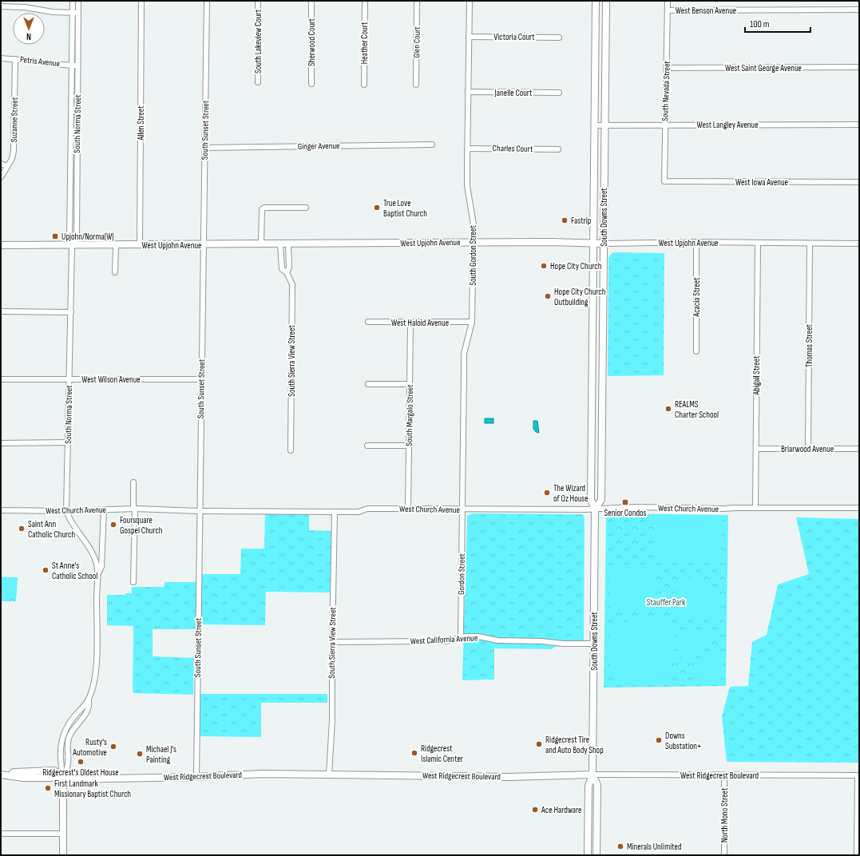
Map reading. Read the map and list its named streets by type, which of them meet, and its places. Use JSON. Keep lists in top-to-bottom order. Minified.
{"streets":{"main road":["South Downs Street","West Upjohn Avenue","West Ridgecrest Boulevard"],"street":["West Benson Avenue","Victoria Court","South Lakeview Court","Sherwood Court","Glen Court","Heather Court","Petris Avenue","West Saint George Avenue","South Nevada Street","Janelle Court","Suzanne Street","Allen Street","South Norma Street","West Langley Avenue","South Sunset Street","Ginger Avenue","Charles Court","West Iowa Avenue","South Gordon Street","Acacia Street","West Haloid Avenue","Thomas Street","South Sierra View Street","Abigail Street","West Wilson Avenue","South Margalo Street","Briarwood Avenue","West Church Avenue","Gordon Street","West California Avenue","North Mono Street"]},"crossings":[["West Benson Avenue","South Nevada Street"],["Victoria Court","South Gordon Street"],["Petris Avenue","Suzanne Street"],["Petris Avenue","South Norma Street"],["West Saint George Avenue","South Nevada Street"],["South Nevada Street","West Langley Avenue"],["South Nevada Street","West Iowa Avenue"],["Janelle Court","South Gordon Street"],["Allen Street","West Upjohn Avenue"],["South Norma Street","West Upjohn Avenue"],["South Norma Street","West Wilson Avenue"],["South Norma Street","West Church Avenue"],["South Norma Street","West Ridgecrest Boulevard"],["West Langley Avenue","South Downs Street"],["South Sunset Street","Ginger Avenue"],["South Sunset Street","West Upjohn Avenue"],["South Sunset Street","West Wilson Avenue"],["South Sunset Street","West Church Avenue"],["South Sunset Street","West Ridgecrest Boulevard"],["Charles Court","South Gordon Street"],["South Downs Street","West Upjohn Avenue"],["South Downs Street","West Church Avenue"],["South Downs Street","West California Avenue"],["South Downs Street","West Ridgecrest Boulevard"],["West Upjohn Avenue","South Gordon Street"],["West Upjohn Avenue","Acacia Street"],["West Upjohn Avenue","Thomas Street"],["West Upjohn Avenue","South Sierra View Street"],["West Upjohn Avenue","Abigail Street"],["South Gordon Street","West Haloid Avenue"],["South Gordon Street","West Church Avenue"],["South Gordon Street","Gordon Street"],["West Haloid Avenue","South Margalo Street"],["Thomas Street","Briarwood Avenue"],["South Sierra View Street","West Church Avenue"],["South Sierra View Street","West California Avenue"],["South Sierra View Street","West Ridgecrest Boulevard"],["Abigail Street","Briarwood Avenue"],["Abigail Street","West Church Avenue"],["South Margalo Street","West Church Avenue"],["West Church Avenue","Gordon Street"],["Gordon Street","West California Avenue"],["West Ridgecrest Boulevard","North Mono Street"]],"parks":["Stauffer Park"],"places":{"other":["True Love Baptist Church","Fastrip","Hope City Church","Hope City Church Outbuilding","REALMS Charter School","The Wizard of Oz House","Foursquare Gospel Church","Saint Ann Catholic Church","St Anne's Catholic School","Downs Substation+","Ridgecrest Tire and Auto Body Shop","Rusty's Automotive","Ridgecrest Islamic Center","Michael J's Painting","Ridgecrest's Oldest House","First Landmark Missionary Baptist Church","Ace Hardware","Minerals Unlimited"],"transit":["Upjohn/Norma(W)","Senior Condos"]},"scale_bar":"100 m","north":"bottom"}
